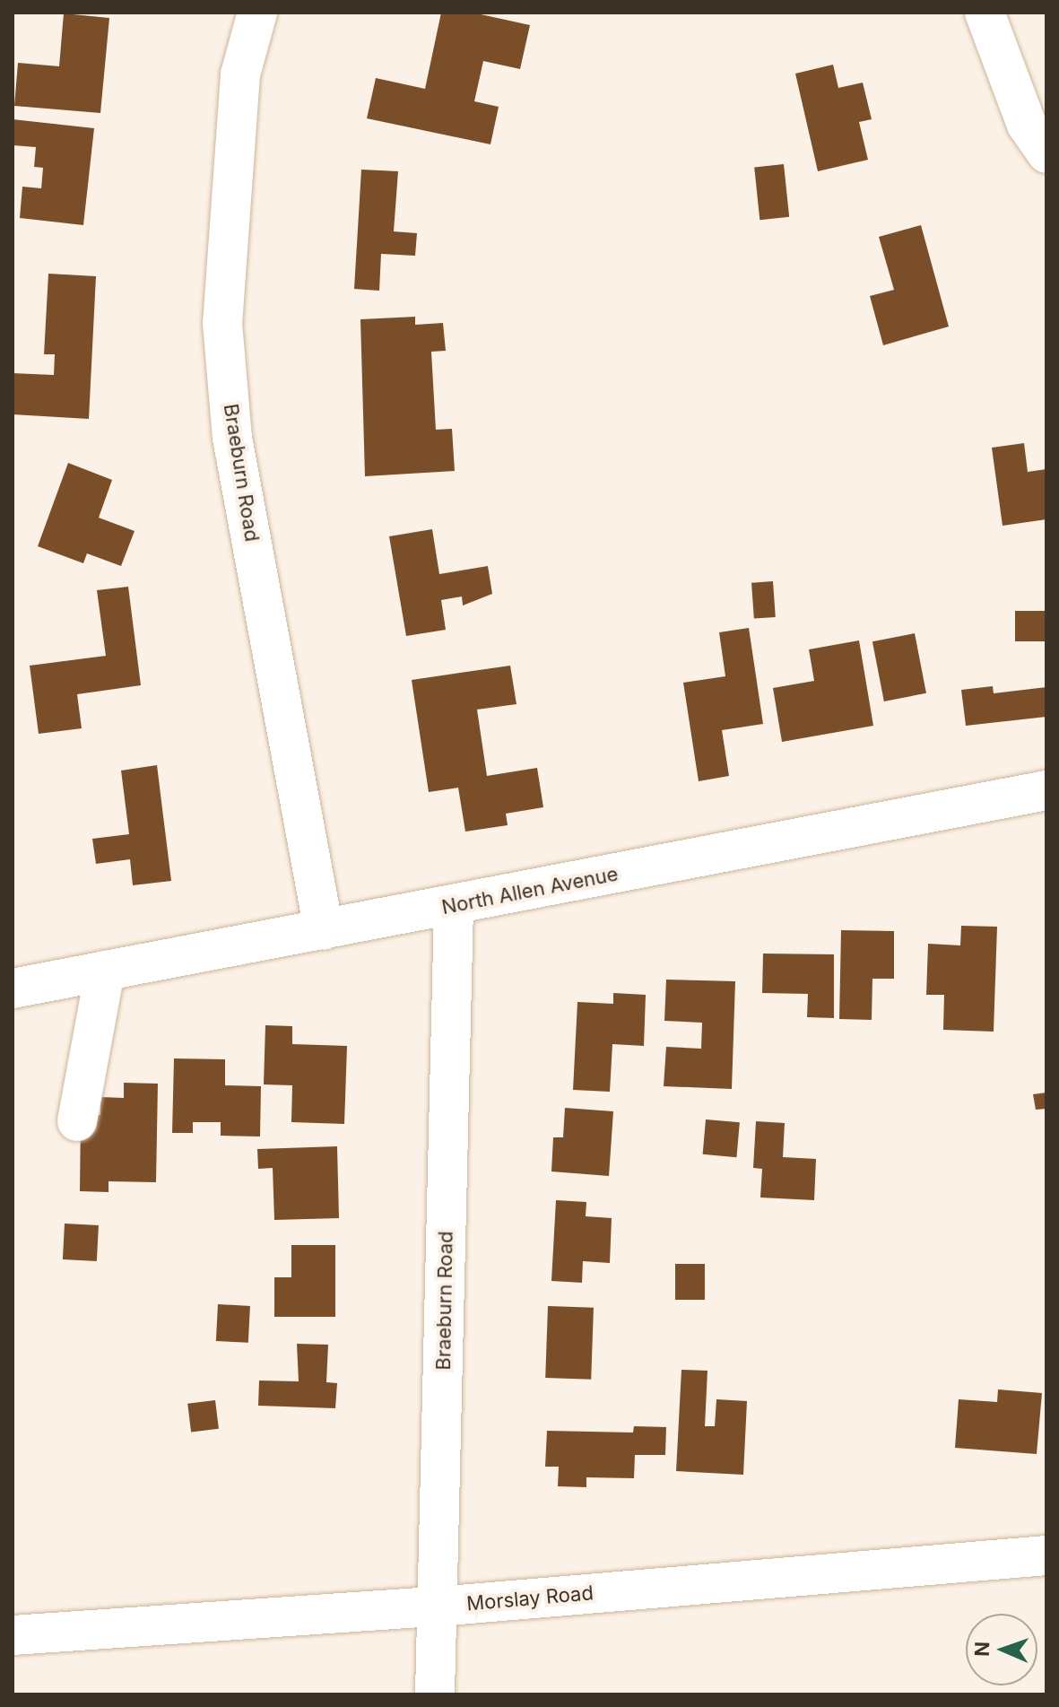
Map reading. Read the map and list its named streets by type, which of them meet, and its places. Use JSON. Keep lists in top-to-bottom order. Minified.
{"streets":{"street":["Braeburn Road","North Allen Avenue","Morslay Road"]},"crossings":[["Braeburn Road","North Allen Avenue"],["Braeburn Road","Morslay Road"]],"north":"left"}
